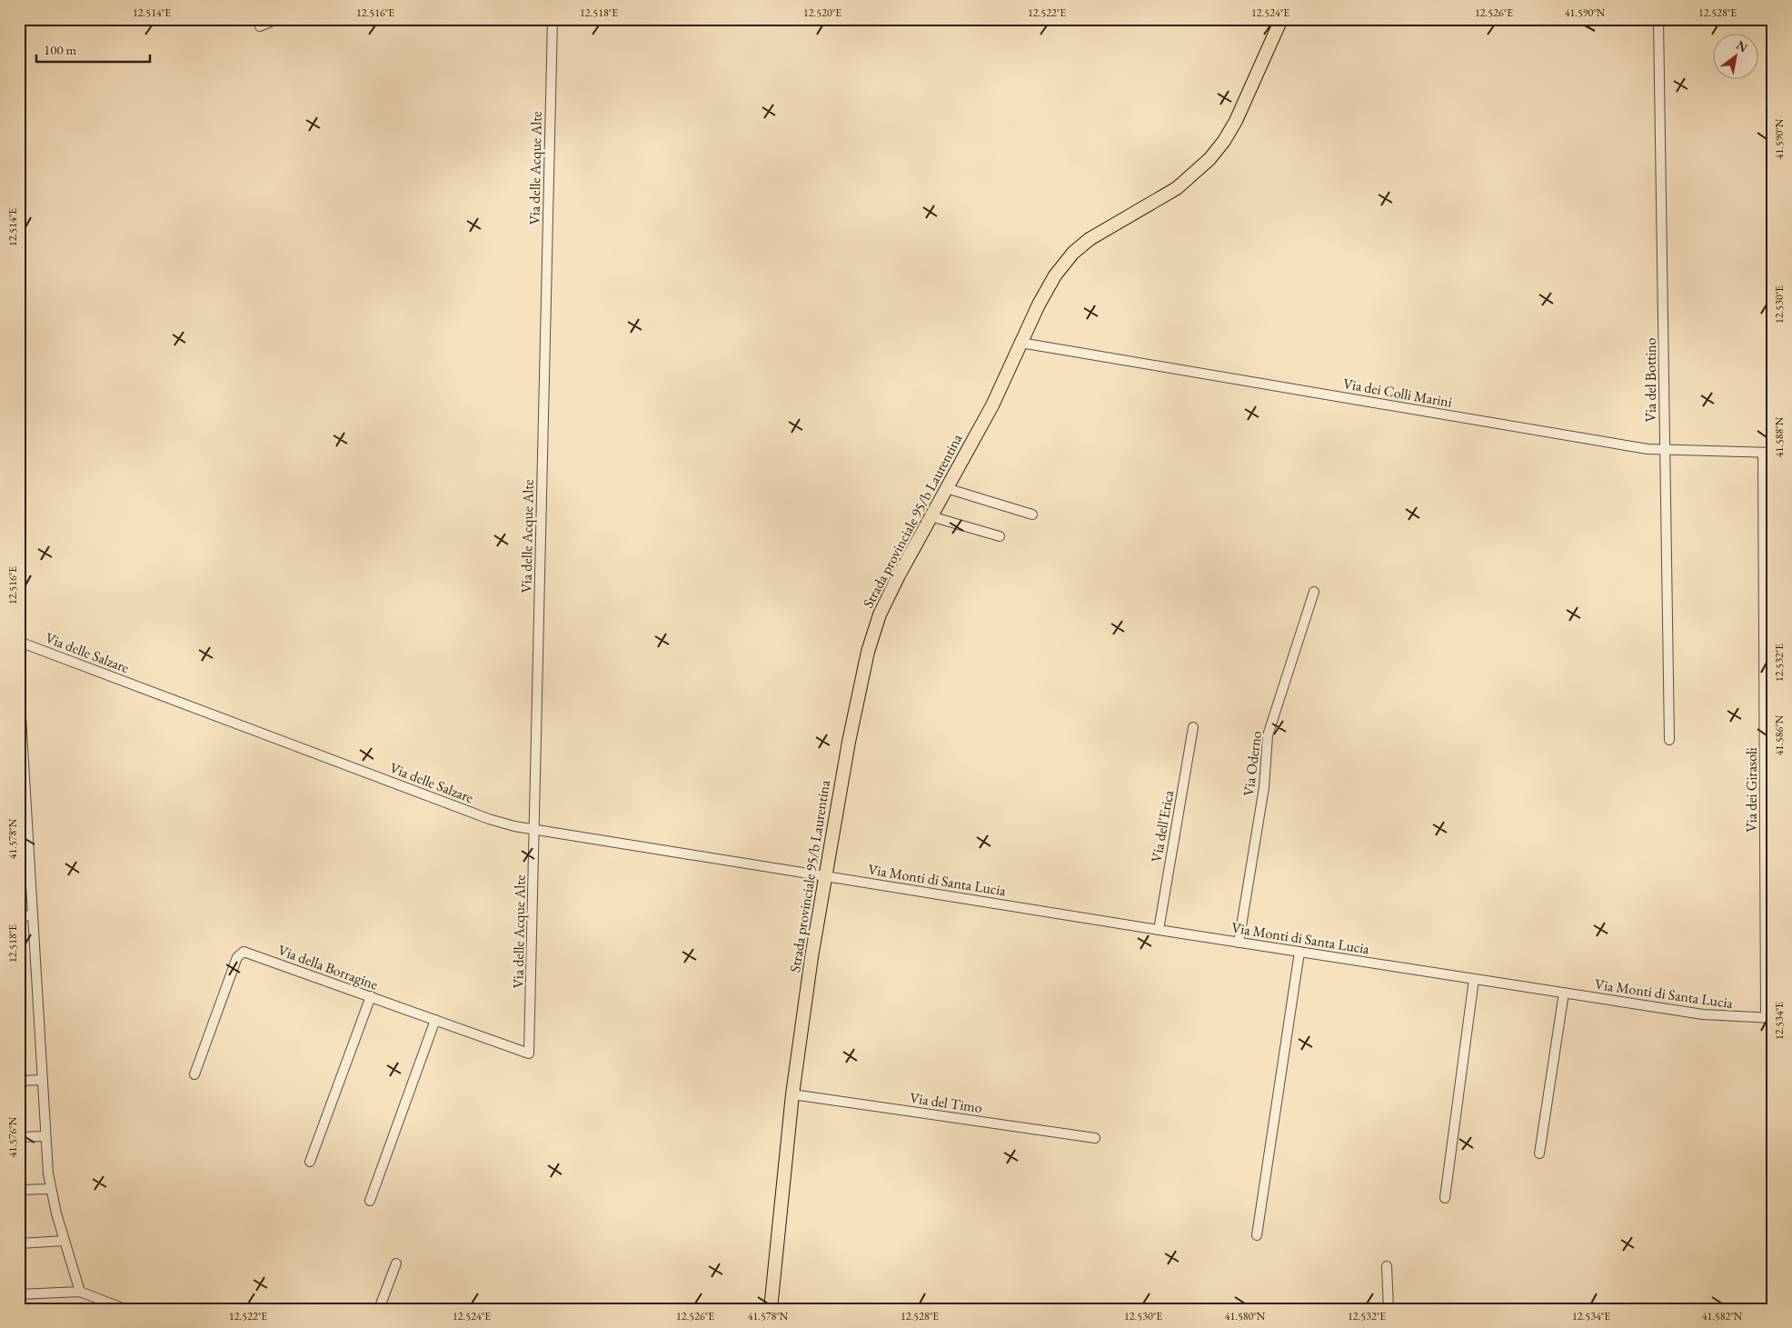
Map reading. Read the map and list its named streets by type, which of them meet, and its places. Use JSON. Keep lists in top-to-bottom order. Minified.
{"streets":{"main road":["Strada provinciale 95/b Laurentina"],"street":["Via delle Acque Alte","Via del Bottino","Via dei Colli Marini","Via delle Salzare","Via Oderno","Via dei Girasoli","Via dell'Erica","Via Monti di Santa Lucia","Via della Borragine","Via del Timo"]},"crossings":[["Via delle Acque Alte","Via delle Salzare"],["Via delle Acque Alte","Via della Borragine"],["Via del Bottino","Via dei Colli Marini"],["Via dei Colli Marini","Strada provinciale 95/b Laurentina"],["Via dei Colli Marini","Via dei Girasoli"],["Strada provinciale 95/b Laurentina","Via delle Salzare"],["Strada provinciale 95/b Laurentina","Via Monti di Santa Lucia"],["Strada provinciale 95/b Laurentina","Via del Timo"],["Via delle Salzare","Via Monti di Santa Lucia"],["Via Oderno","Via Monti di Santa Lucia"],["Via dei Girasoli","Via Monti di Santa Lucia"],["Via dell'Erica","Via Monti di Santa Lucia"]],"scale_bar":"100 m","north":"top right","coordinates":["12.514°E","12.516°E","12.518°E","12.520°E","12.522°E","12.524°E","12.526°E","41.590°N","12.528°E","12.530°E","41.588°N","12.532°E","41.586°N","41.578°N","12.534°E","41.576°N","41.580°N","41.582°N"]}
